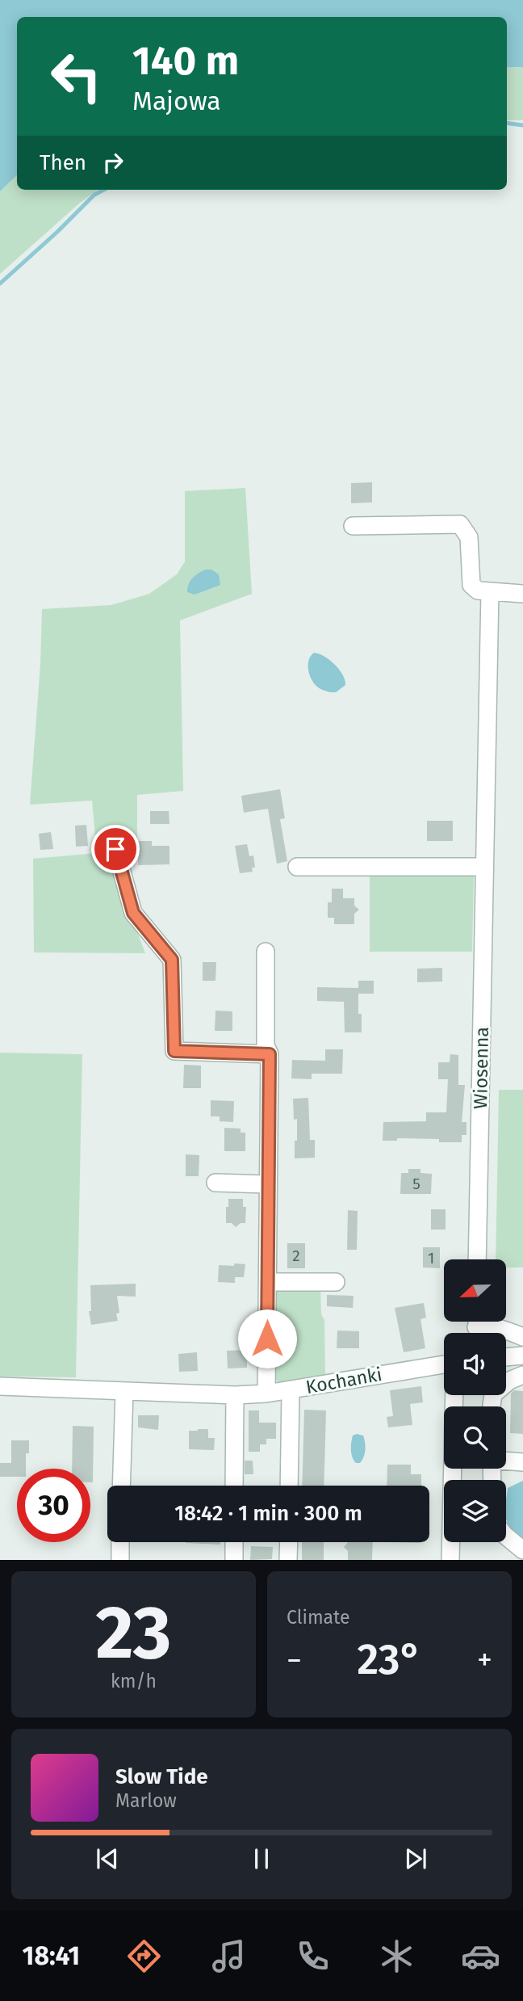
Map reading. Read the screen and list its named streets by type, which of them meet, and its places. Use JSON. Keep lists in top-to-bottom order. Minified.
{"streets":{"street":["Wiosenna","Kochanki"]},"house_numbers":["5","2","1"],"north":"left","page":{"turn":["140 m","Majowa"],"then":"Then","limit":"30","trip":"18:42 · 1 min · 300 m","tile":[["23","km/h"],"Climate"],"heat":["−","23°","+"],"song":["Slow Tide","Marlow"],"tabs":"18:41"}}
